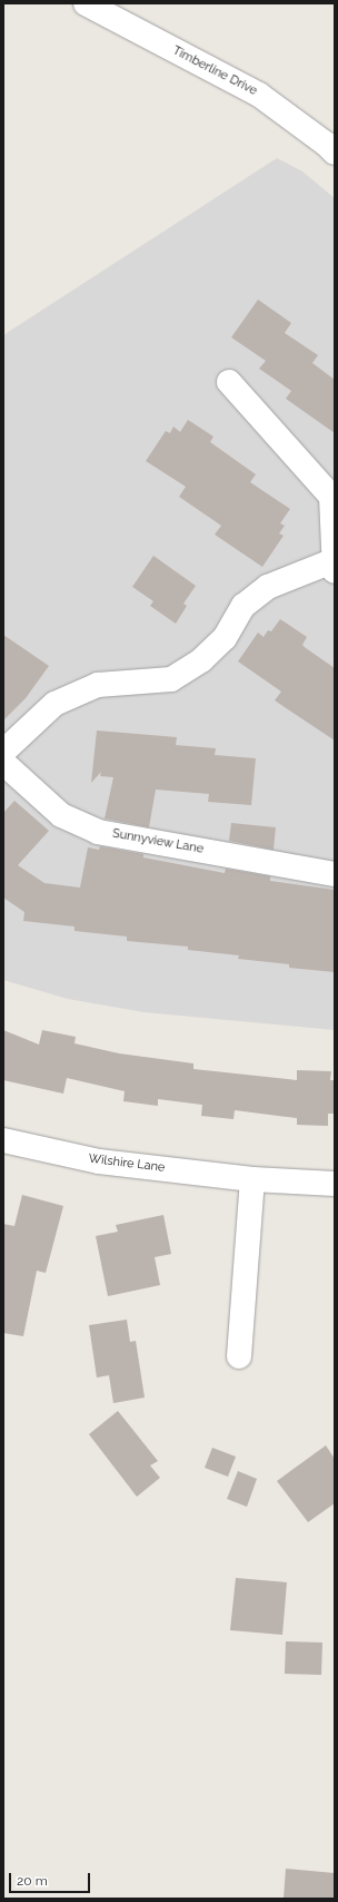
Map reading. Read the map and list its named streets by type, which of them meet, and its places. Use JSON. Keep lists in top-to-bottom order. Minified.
{"streets":{"street":["Timberline Drive","Sunnyview Lane","Wilshire Lane"]},"scale_bar":"20 m"}
